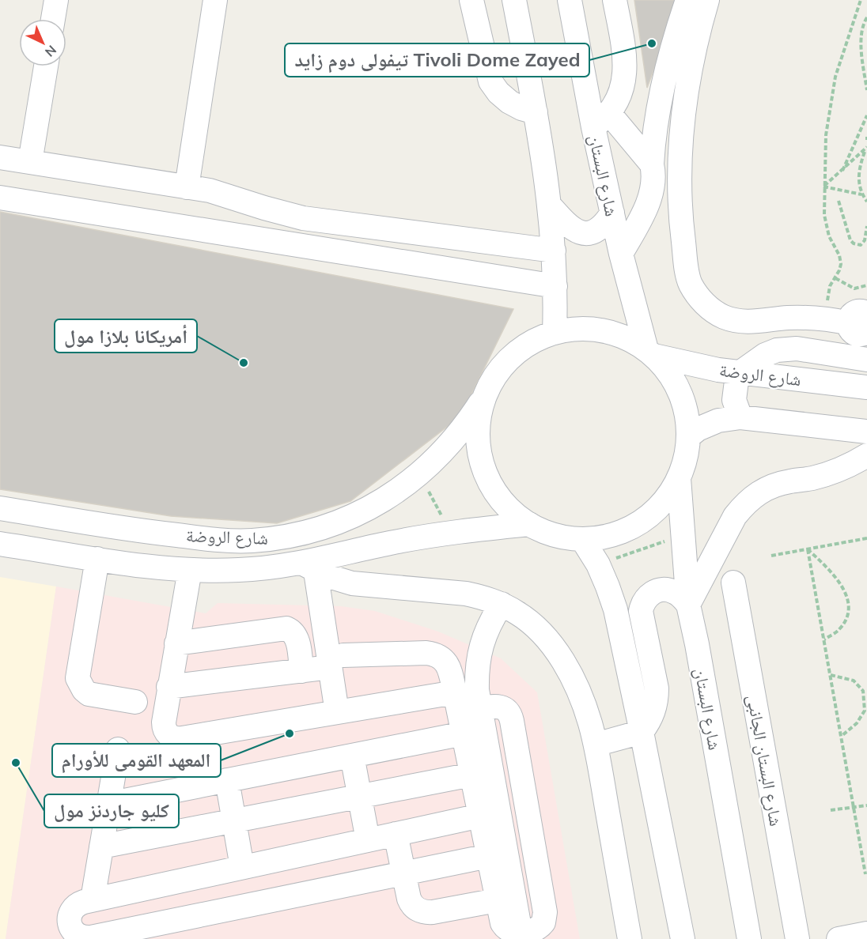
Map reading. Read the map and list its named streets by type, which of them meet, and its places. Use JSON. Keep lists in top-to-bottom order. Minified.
{"streets":{"street":["شارع البستان","شارع الروضة","شارع البستان الجانبى"]},"crossings":[["شارع البستان","شارع الروضة"]],"places":["تيفولى دوم زايد Tivoli Dome Zayed","أمريكانا بلازا مول","المعهد القومى للأورام","كليو جاردنز مول"],"north":"bottom right"}
